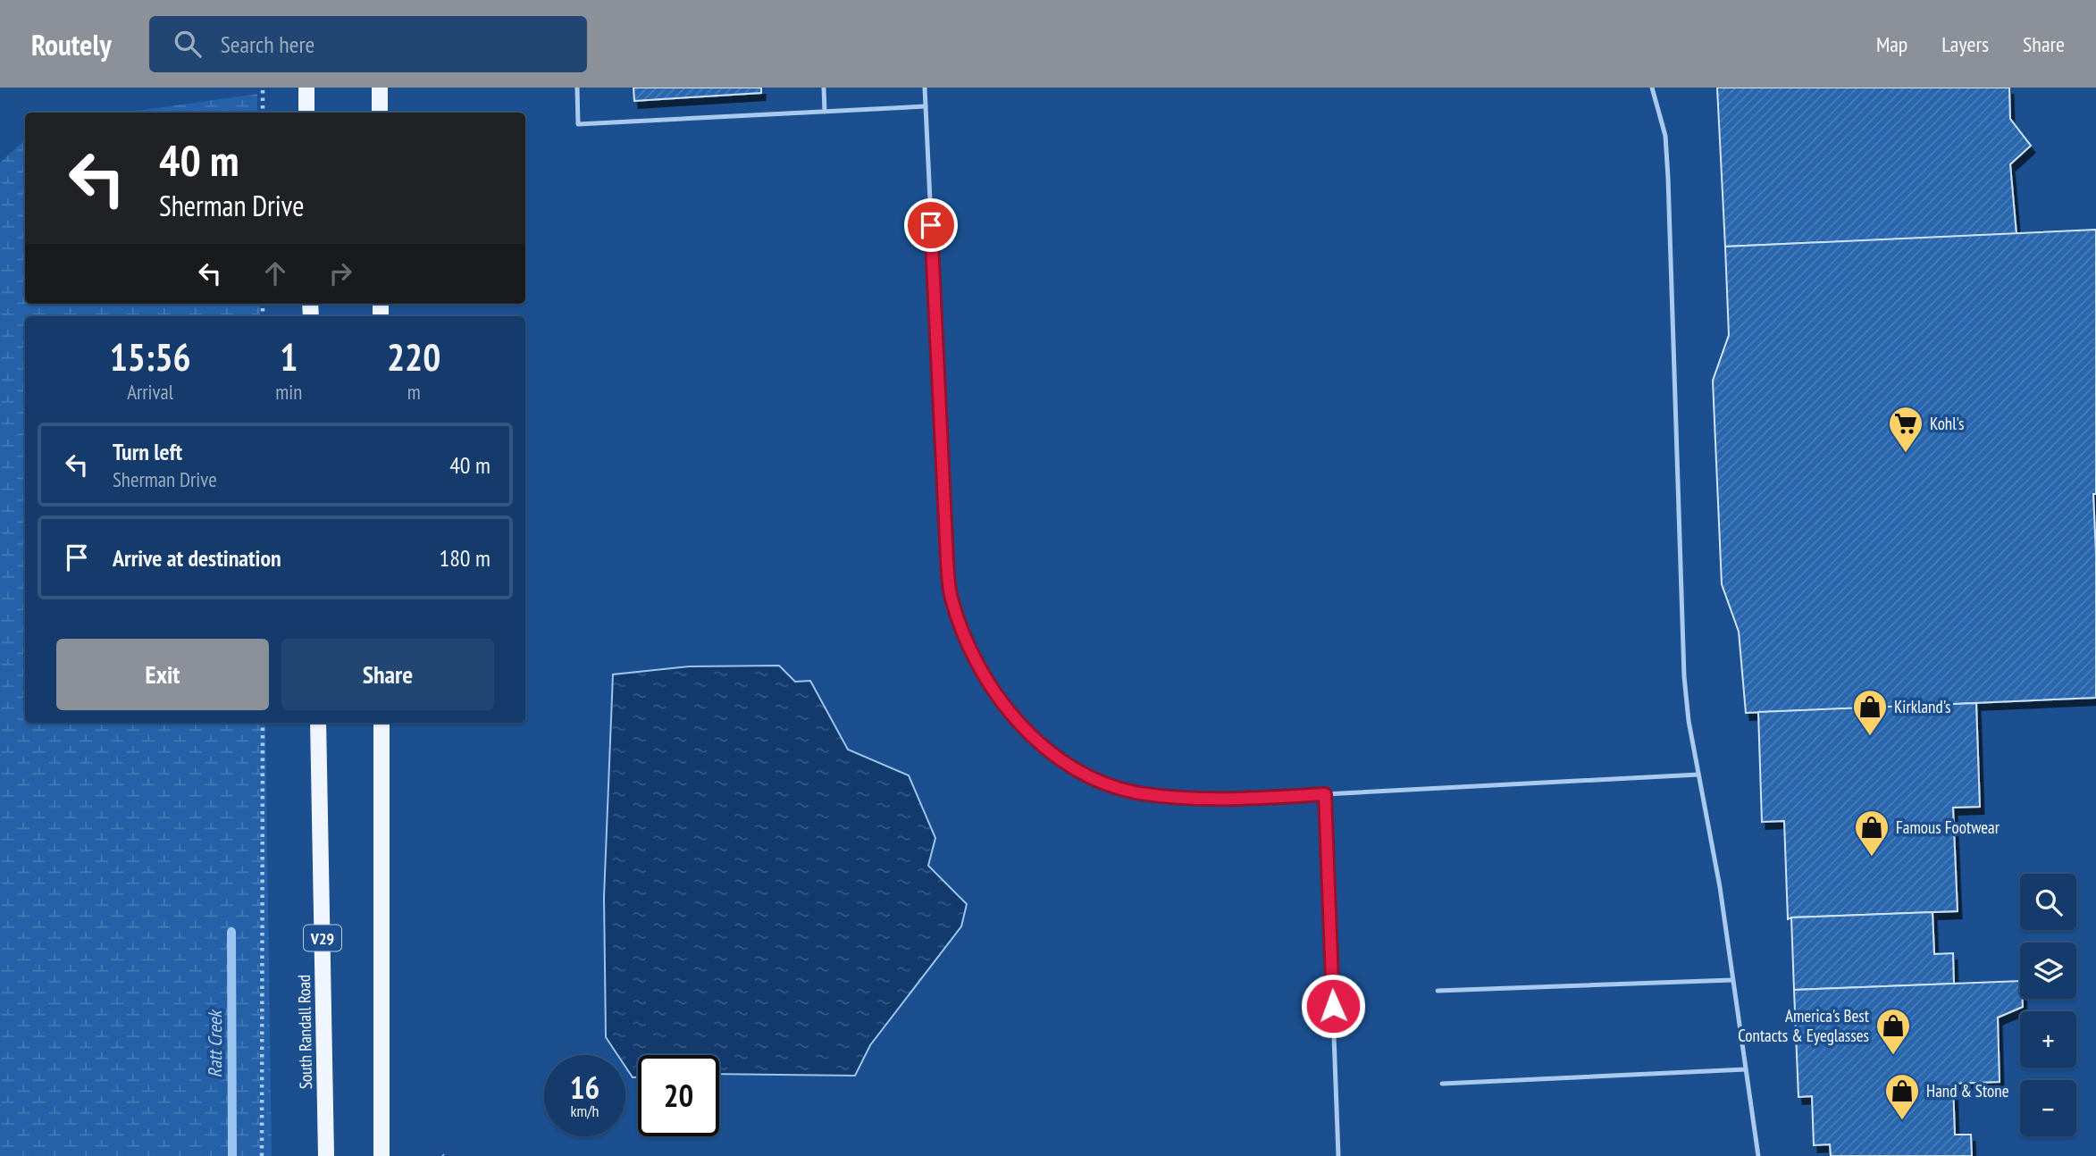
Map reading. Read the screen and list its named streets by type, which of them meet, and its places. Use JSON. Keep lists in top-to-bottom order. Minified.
{"streets":{"main road":["V29","South Randall Road"]},"water":["Ratt Creek"],"places":{"supermarket":["Kohl's"],"shop":["Kirkland's","Famous Footwear","America's Best Contacts & Eyeglasses","Hand & Stone"]},"page":{"header":"Routely","search":"Search here","nav":["Map","Layers","Share"],"turn":["40 m","Sherman Drive"],"eta":["15:56","Arrival","1","min","220","m"],"list":[{"name":"Turn left","note":"Sherman Drive","value":"40 m"},{"name":"Arrive at destination","value":"180 m"}],"buttons":["Exit","Share"],"map_buttons":["+","−"],"speed":"16 km/h","limit":"20"}}
